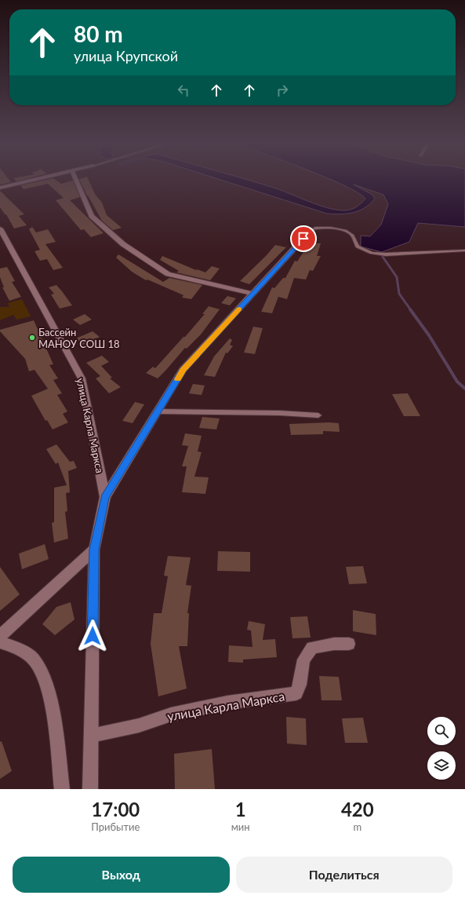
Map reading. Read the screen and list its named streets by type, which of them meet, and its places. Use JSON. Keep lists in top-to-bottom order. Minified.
{"streets":{"street":["улица Карла Маркса"]},"places":["Бассейн МАНОУ СОШ 18"],"page":{"turn":["80 m","улица Крупской"],"eta":["17:00","Прибытие","1","мин","420","m"],"buttons":["Выход","Поделиться"]}}
